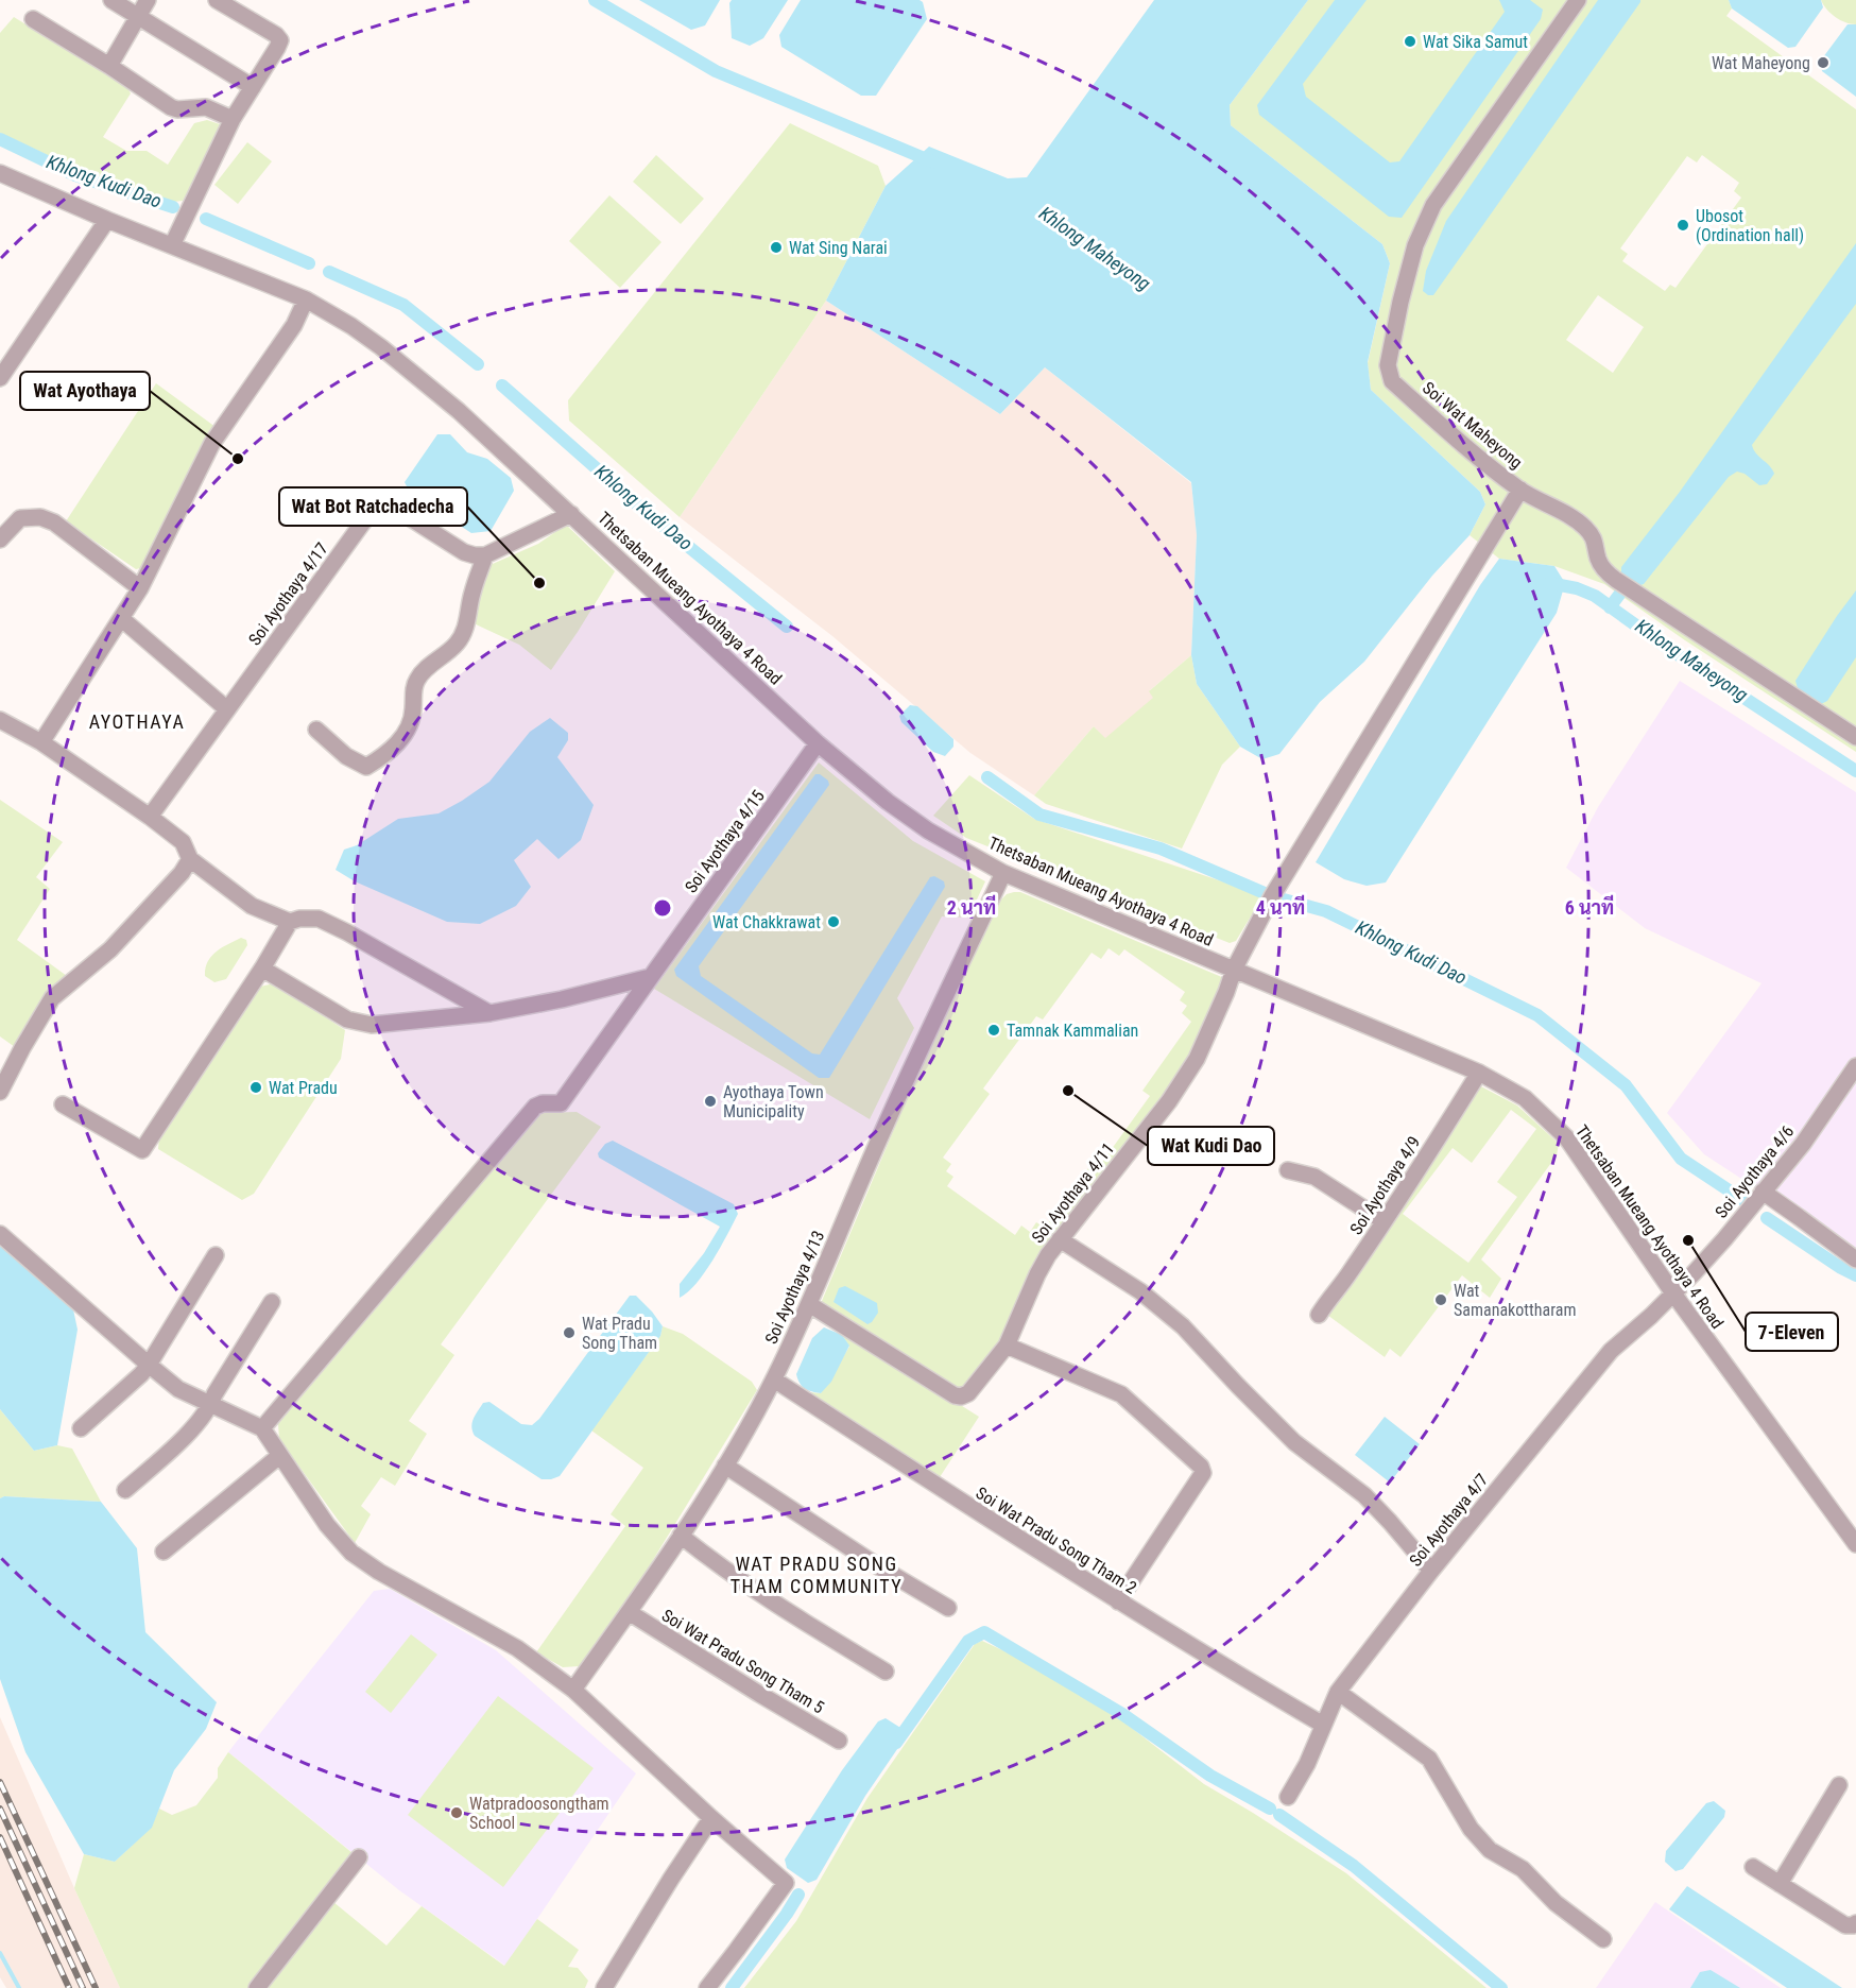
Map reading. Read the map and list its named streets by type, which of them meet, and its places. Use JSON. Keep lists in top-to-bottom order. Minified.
{"streets":{"street":["Soi Wat Maheyong","Soi Ayothaya 4/17","Thetsaban Mueang Ayothaya 4 Road","Soi Ayothaya 4/15","Soi Ayothaya 4/6","Soi Ayothaya 4/9","Soi Ayothaya 4/11","Soi Ayothaya 4/13","Soi Ayothaya 4/7","Soi Wat Pradu Song Tham 2","Soi Wat Pradu Song Tham 5"]},"crossings":[["Soi Wat Maheyong","Thetsaban Mueang Ayothaya 4 Road"],["Soi Wat Maheyong","Soi Ayothaya 4/11"],["Thetsaban Mueang Ayothaya 4 Road","Soi Ayothaya 4/15"],["Thetsaban Mueang Ayothaya 4 Road","Soi Ayothaya 4/6"],["Thetsaban Mueang Ayothaya 4 Road","Soi Ayothaya 4/9"],["Thetsaban Mueang Ayothaya 4 Road","Soi Ayothaya 4/11"],["Thetsaban Mueang Ayothaya 4 Road","Soi Ayothaya 4/13"],["Thetsaban Mueang Ayothaya 4 Road","Soi Ayothaya 4/7"],["Soi Ayothaya 4/6","Soi Ayothaya 4/7"],["Soi Ayothaya 4/11","Soi Ayothaya 4/13"],["Soi Ayothaya 4/13","Soi Wat Pradu Song Tham 2"],["Soi Ayothaya 4/13","Soi Wat Pradu Song Tham 5"],["Soi Ayothaya 4/7","Soi Wat Pradu Song Tham 2"]],"districts":["AYOTHAYA","WAT PRADU SONG THAM COMMUNITY"],"water":["Khlong Kudi Dao","Khlong Maheyong"],"places":["Wat Sika Samut","Wat Maheyong","Ubosot (Ordination hall)","Wat Sing Narai","Wat Ayothaya","Wat Bot Ratchadecha","Wat Chakkrawat","Tamnak Kammalian","Wat Pradu","Wat Kudi Dao","Ayothaya Town Municipality","7-Eleven","Wat Samanakottharam","Wat Pradu Song Tham","Watpradoosongtham School"],"rings":["2 นาที","4 นาที","6 นาที"]}
